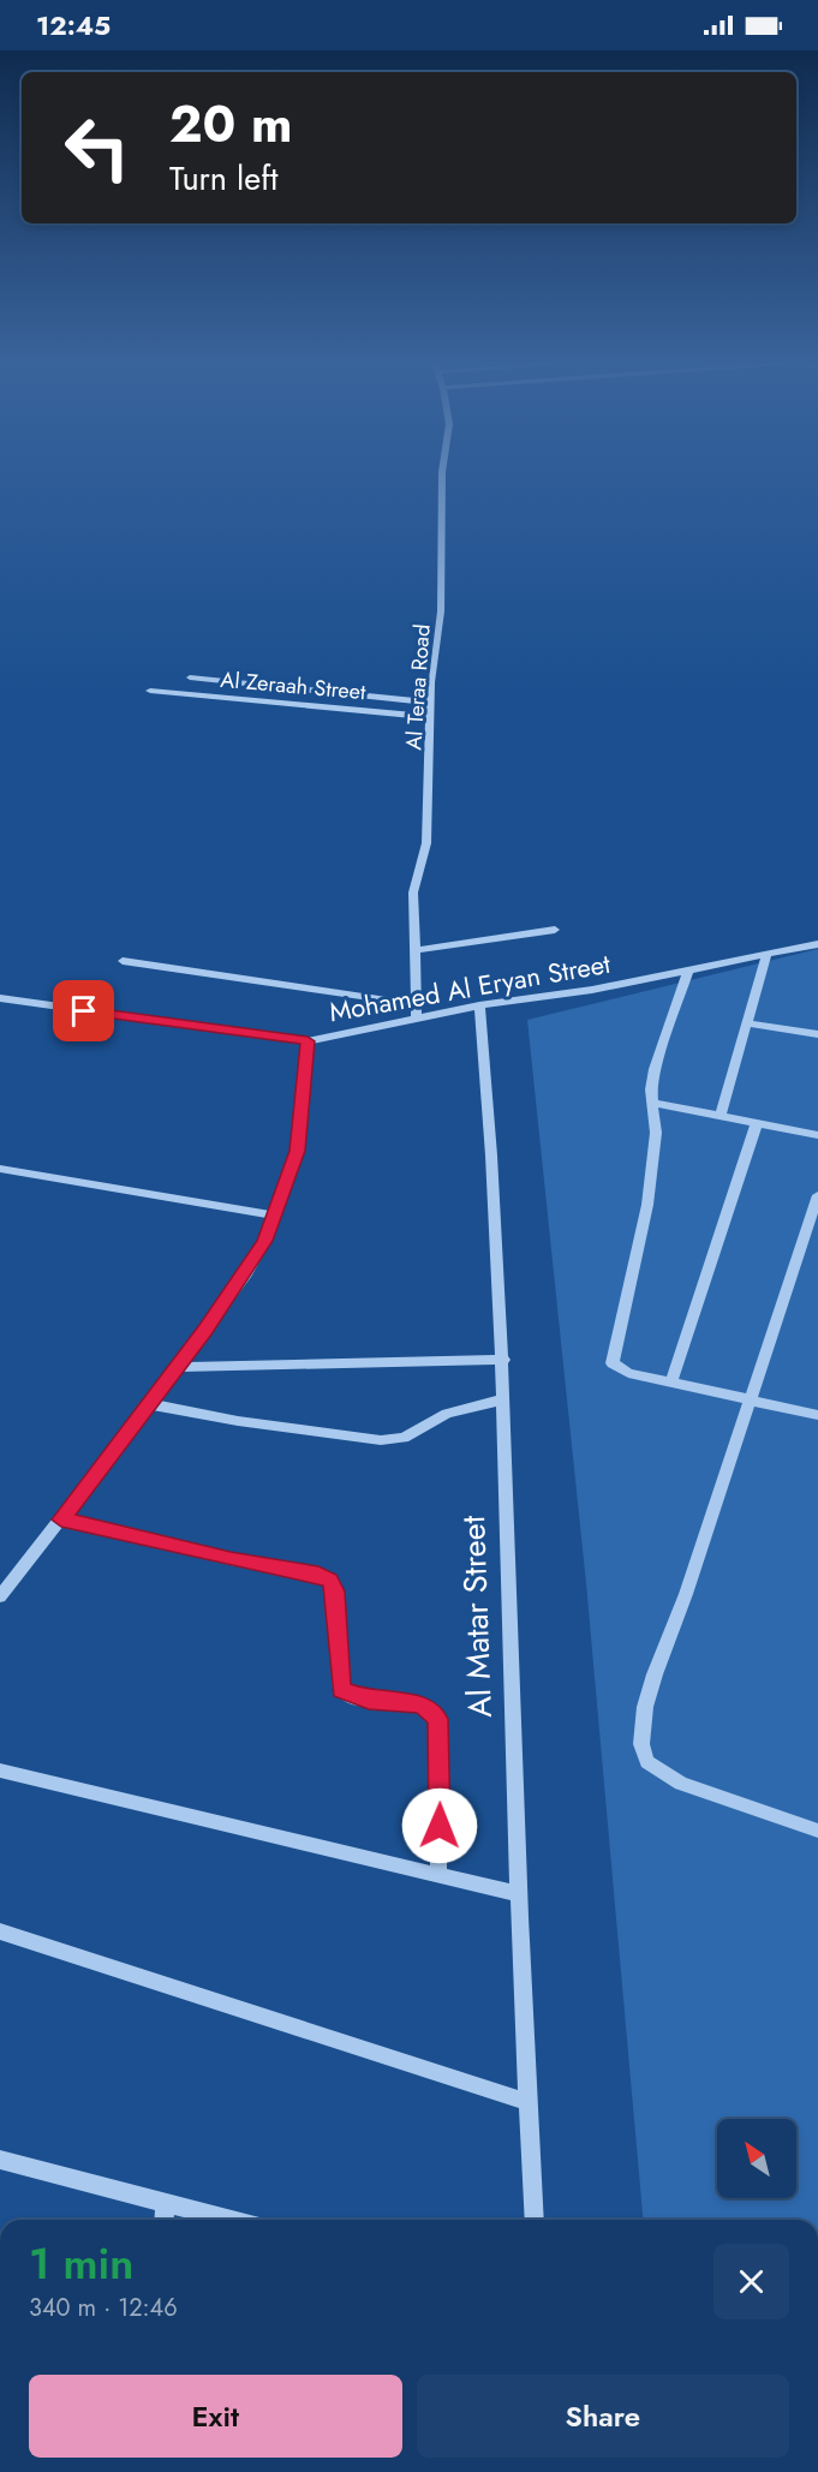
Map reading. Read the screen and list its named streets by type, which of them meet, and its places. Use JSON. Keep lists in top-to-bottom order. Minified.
{"streets":{"street":["Al Zeraah Street","Al Teraa Road","Mohamed Al Eryan Street","Al Matar Street"]},"crossings":[["Al Zeraah Street","Al Teraa Road"],["Al Teraa Road","Mohamed Al Eryan Street"],["Mohamed Al Eryan Street","Al Matar Street"]],"north":"top left","page":{"status":"12:45","turn":["20 m","Turn left"],"heading":["1 min","340 m · 12:46"],"buttons":["Exit","Share"]}}
